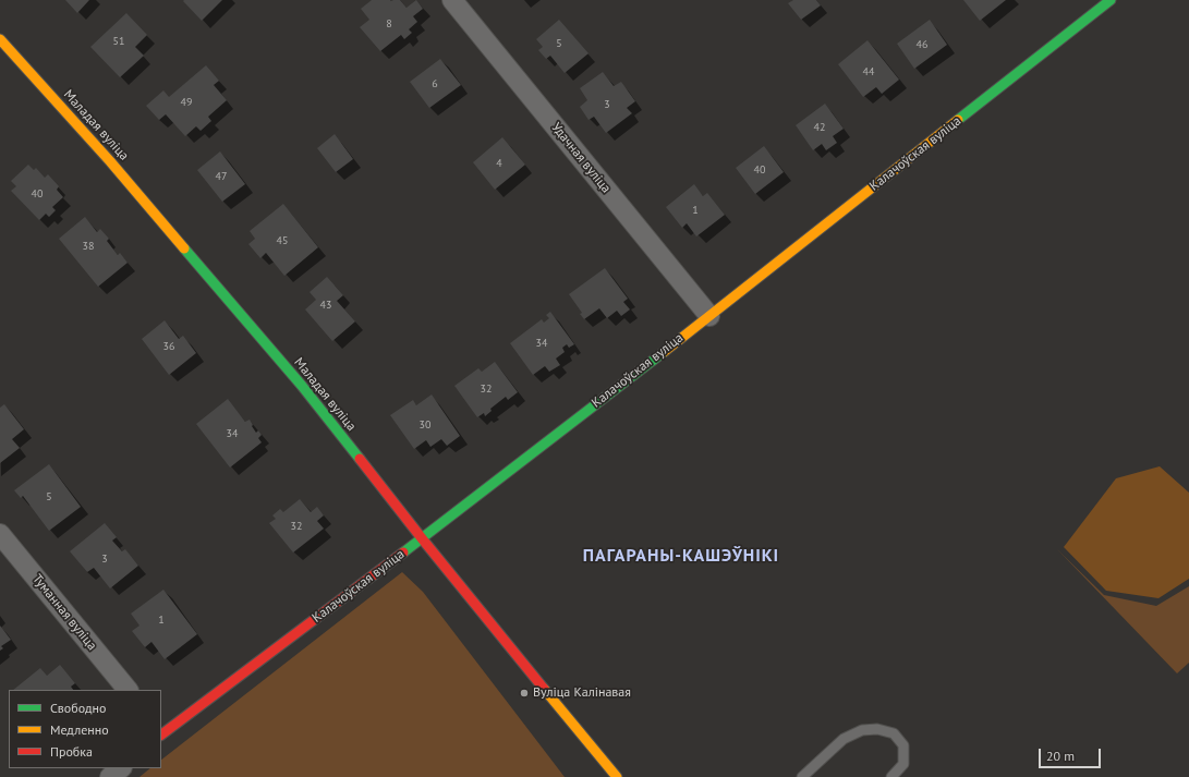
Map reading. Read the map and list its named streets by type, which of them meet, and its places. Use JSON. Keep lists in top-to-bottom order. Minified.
{"streets":{"street":["Маладая вуліца","Калачоўская вуліца","Удачная вуліца","Туманная вуліца"]},"crossings":[["Маладая вуліца","Калачоўская вуліца"],["Калачоўская вуліца","Удачная вуліца"]],"districts":["ПАГАРАНЫ-КАШЭЎНІКІ"],"places":["Вуліца Калінавая"],"house_numbers":["8","51","5","46","44","6","49","3","42","4","40","47","40","1","45","38","43","34","36","32","30","34","5","32","3","1"],"legend":["Свободно","Медленно","Пробка"],"scale_bar":"20 m"}
